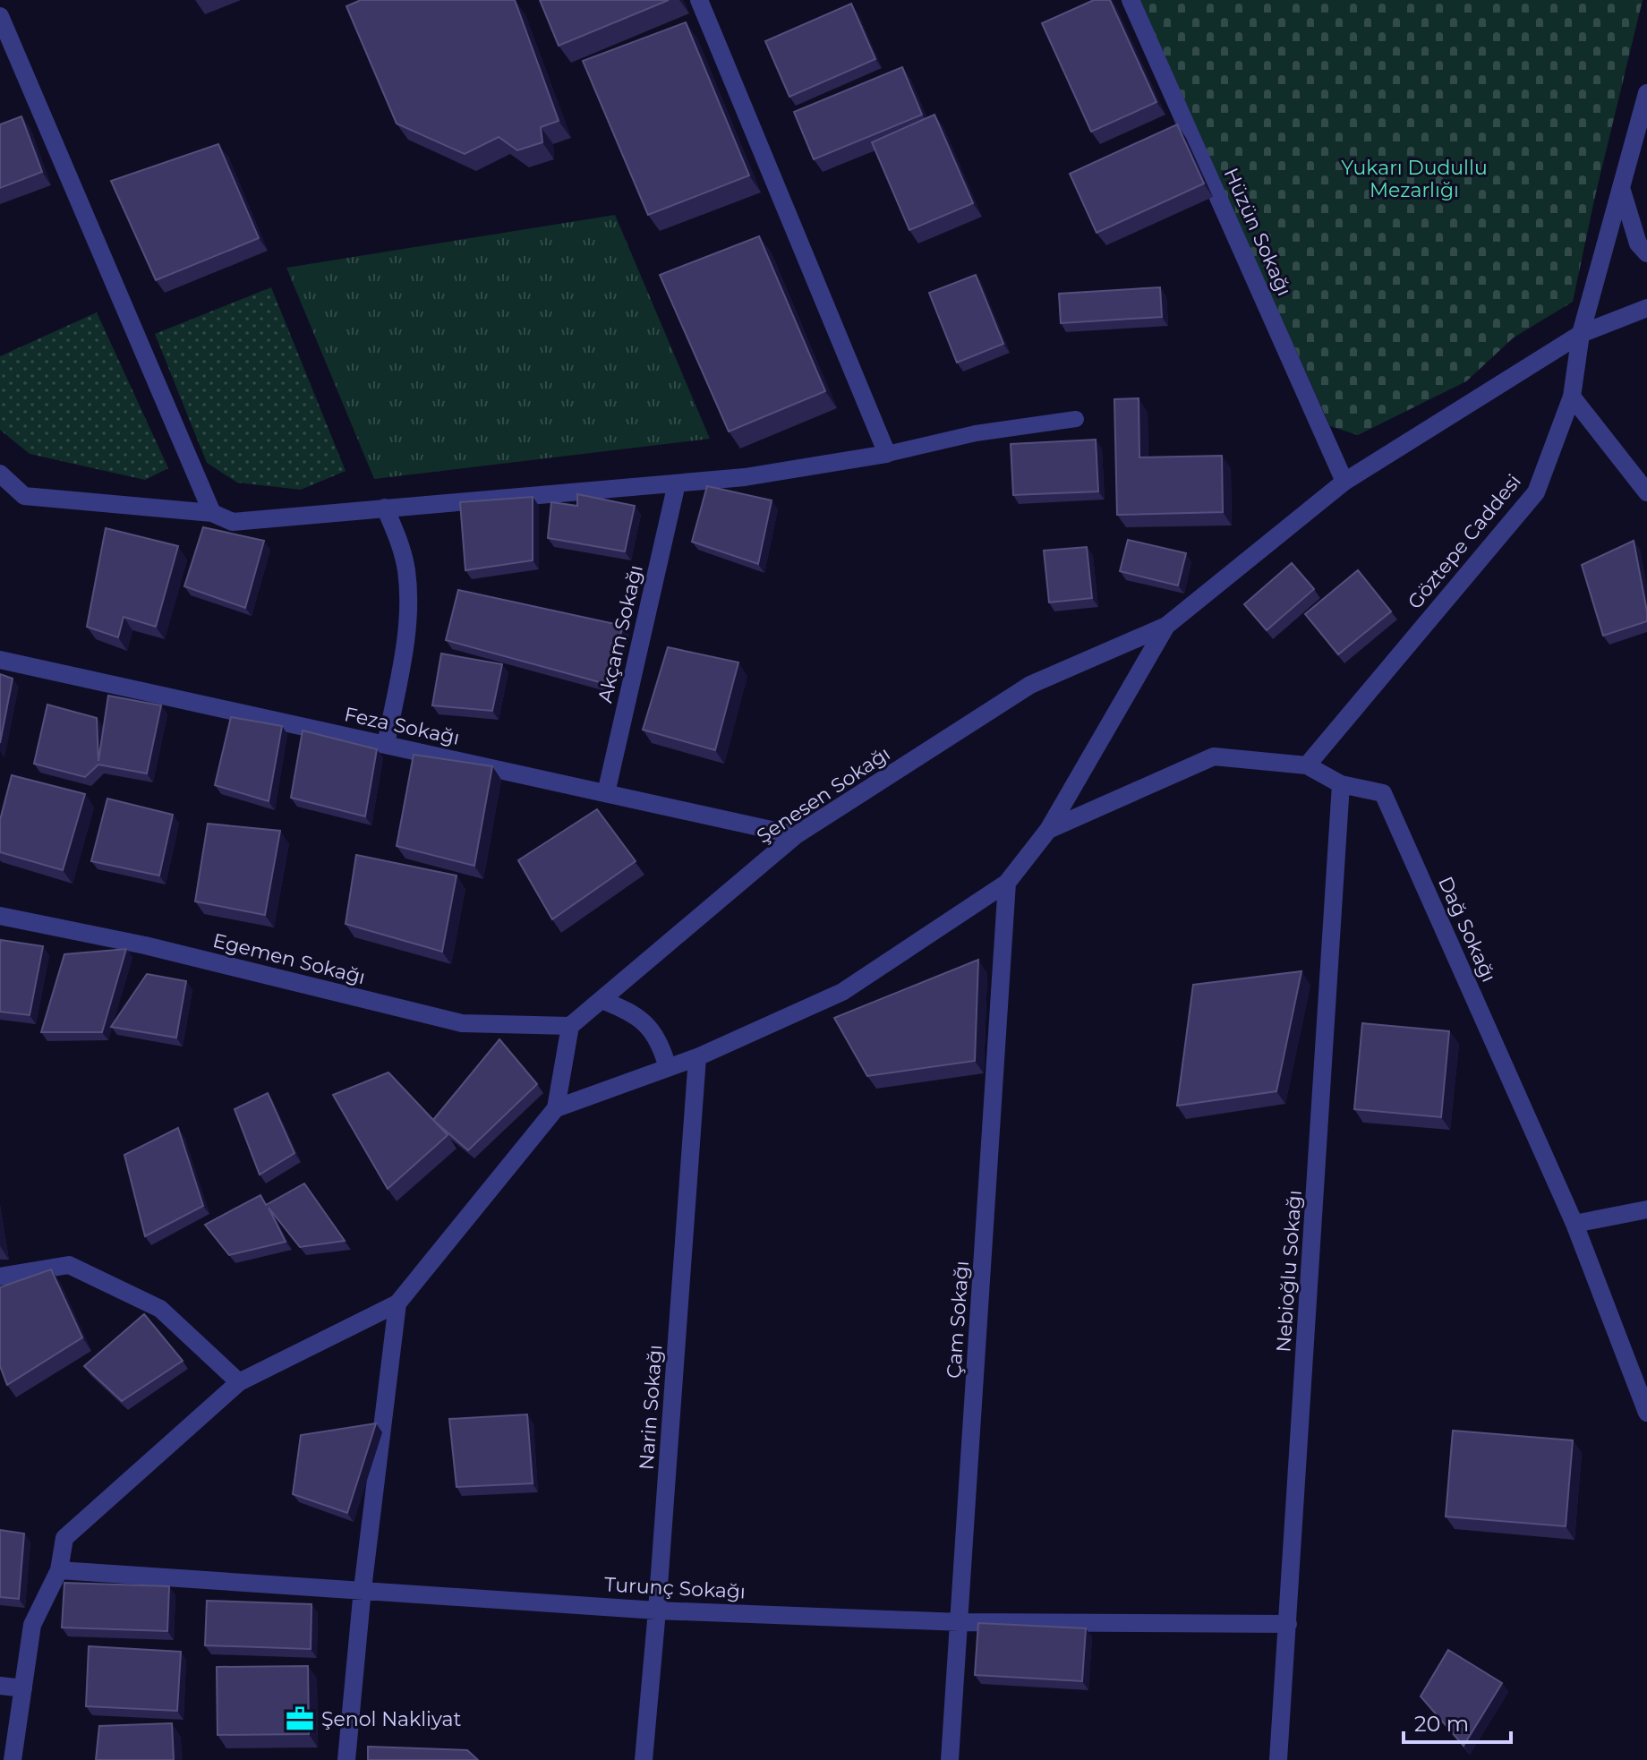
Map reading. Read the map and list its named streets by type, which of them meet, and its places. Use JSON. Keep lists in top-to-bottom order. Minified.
{"streets":{"street":["Hüzün Sokağı","Göztepe Caddesi","Akçam Sokağı","Feza Sokağı","Şenesen Sokağı","Dağ Sokağı","Egemen Sokağı","Nebioğlu Sokağı","Çam Sokağı","Narin Sokağı","Turunç Sokağı"]},"crossings":[["Göztepe Caddesi","Dağ Sokağı"],["Akçam Sokağı","Feza Sokağı"],["Feza Sokağı","Şenesen Sokağı"],["Şenesen Sokağı","Egemen Sokağı"],["Dağ Sokağı","Nebioğlu Sokağı"],["Nebioğlu Sokağı","Turunç Sokağı"],["Çam Sokağı","Turunç Sokağı"],["Narin Sokağı","Turunç Sokağı"]],"parks":["Yukarı Dudullu Mezarlığı"],"places":{"office":["Şenol Nakliyat"]},"scale_bar":"20 m"}
